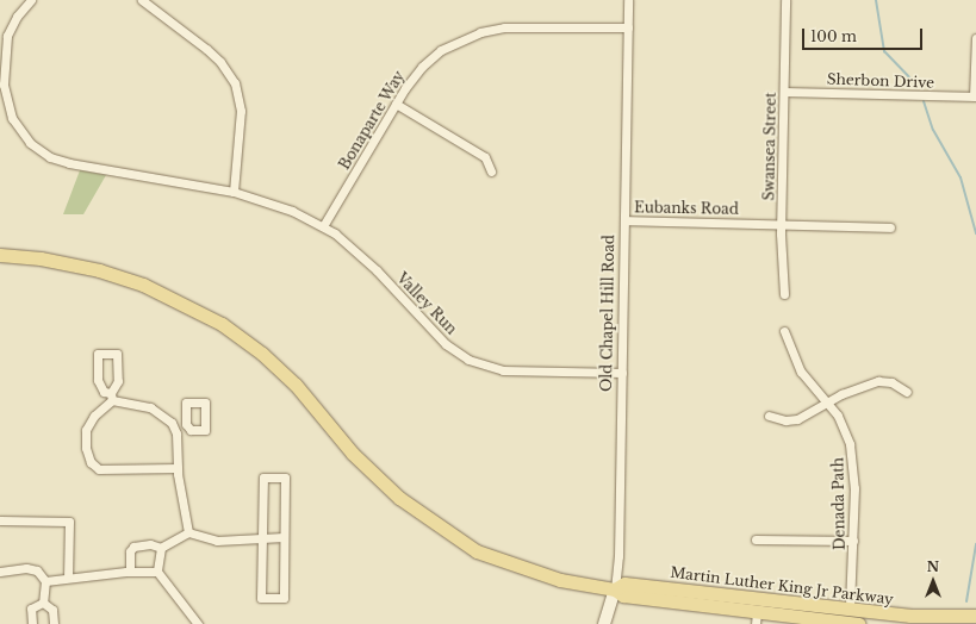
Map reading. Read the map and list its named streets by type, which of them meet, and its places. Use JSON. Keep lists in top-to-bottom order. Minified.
{"streets":{"main road":["Martin Luther King Jr Parkway"],"street":["Sherbon Drive","Bonaparte Way","Swansea Street","Eubanks Road","Valley Run","Old Chapel Hill Road","Denada Path"]},"crossings":[["Sherbon Drive","Swansea Street"],["Bonaparte Way","Valley Run"],["Bonaparte Way","Old Chapel Hill Road"],["Swansea Street","Eubanks Road"],["Eubanks Road","Old Chapel Hill Road"],["Valley Run","Old Chapel Hill Road"],["Old Chapel Hill Road","Martin Luther King Jr Parkway"],["Denada Path","Martin Luther King Jr Parkway"]],"scale_bar":"100 m","north":"top"}
